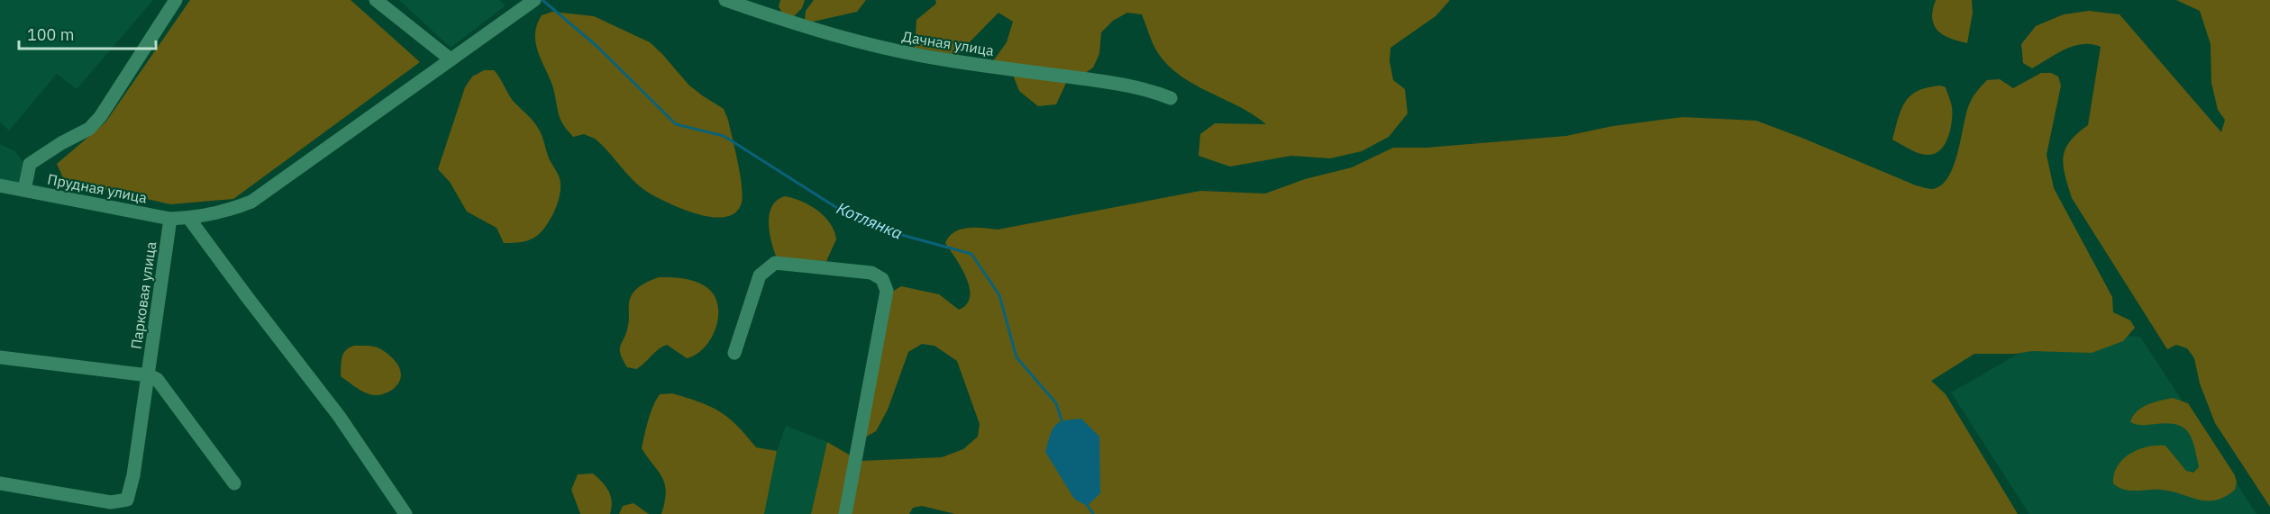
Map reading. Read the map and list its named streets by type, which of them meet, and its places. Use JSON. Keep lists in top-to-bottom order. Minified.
{"streets":{"street":["Дачная улица","Прудная улица","Парковая улица"]},"crossings":[["Прудная улица","Парковая улица"]],"water":["Котлянка"],"scale_bar":"100 m"}
